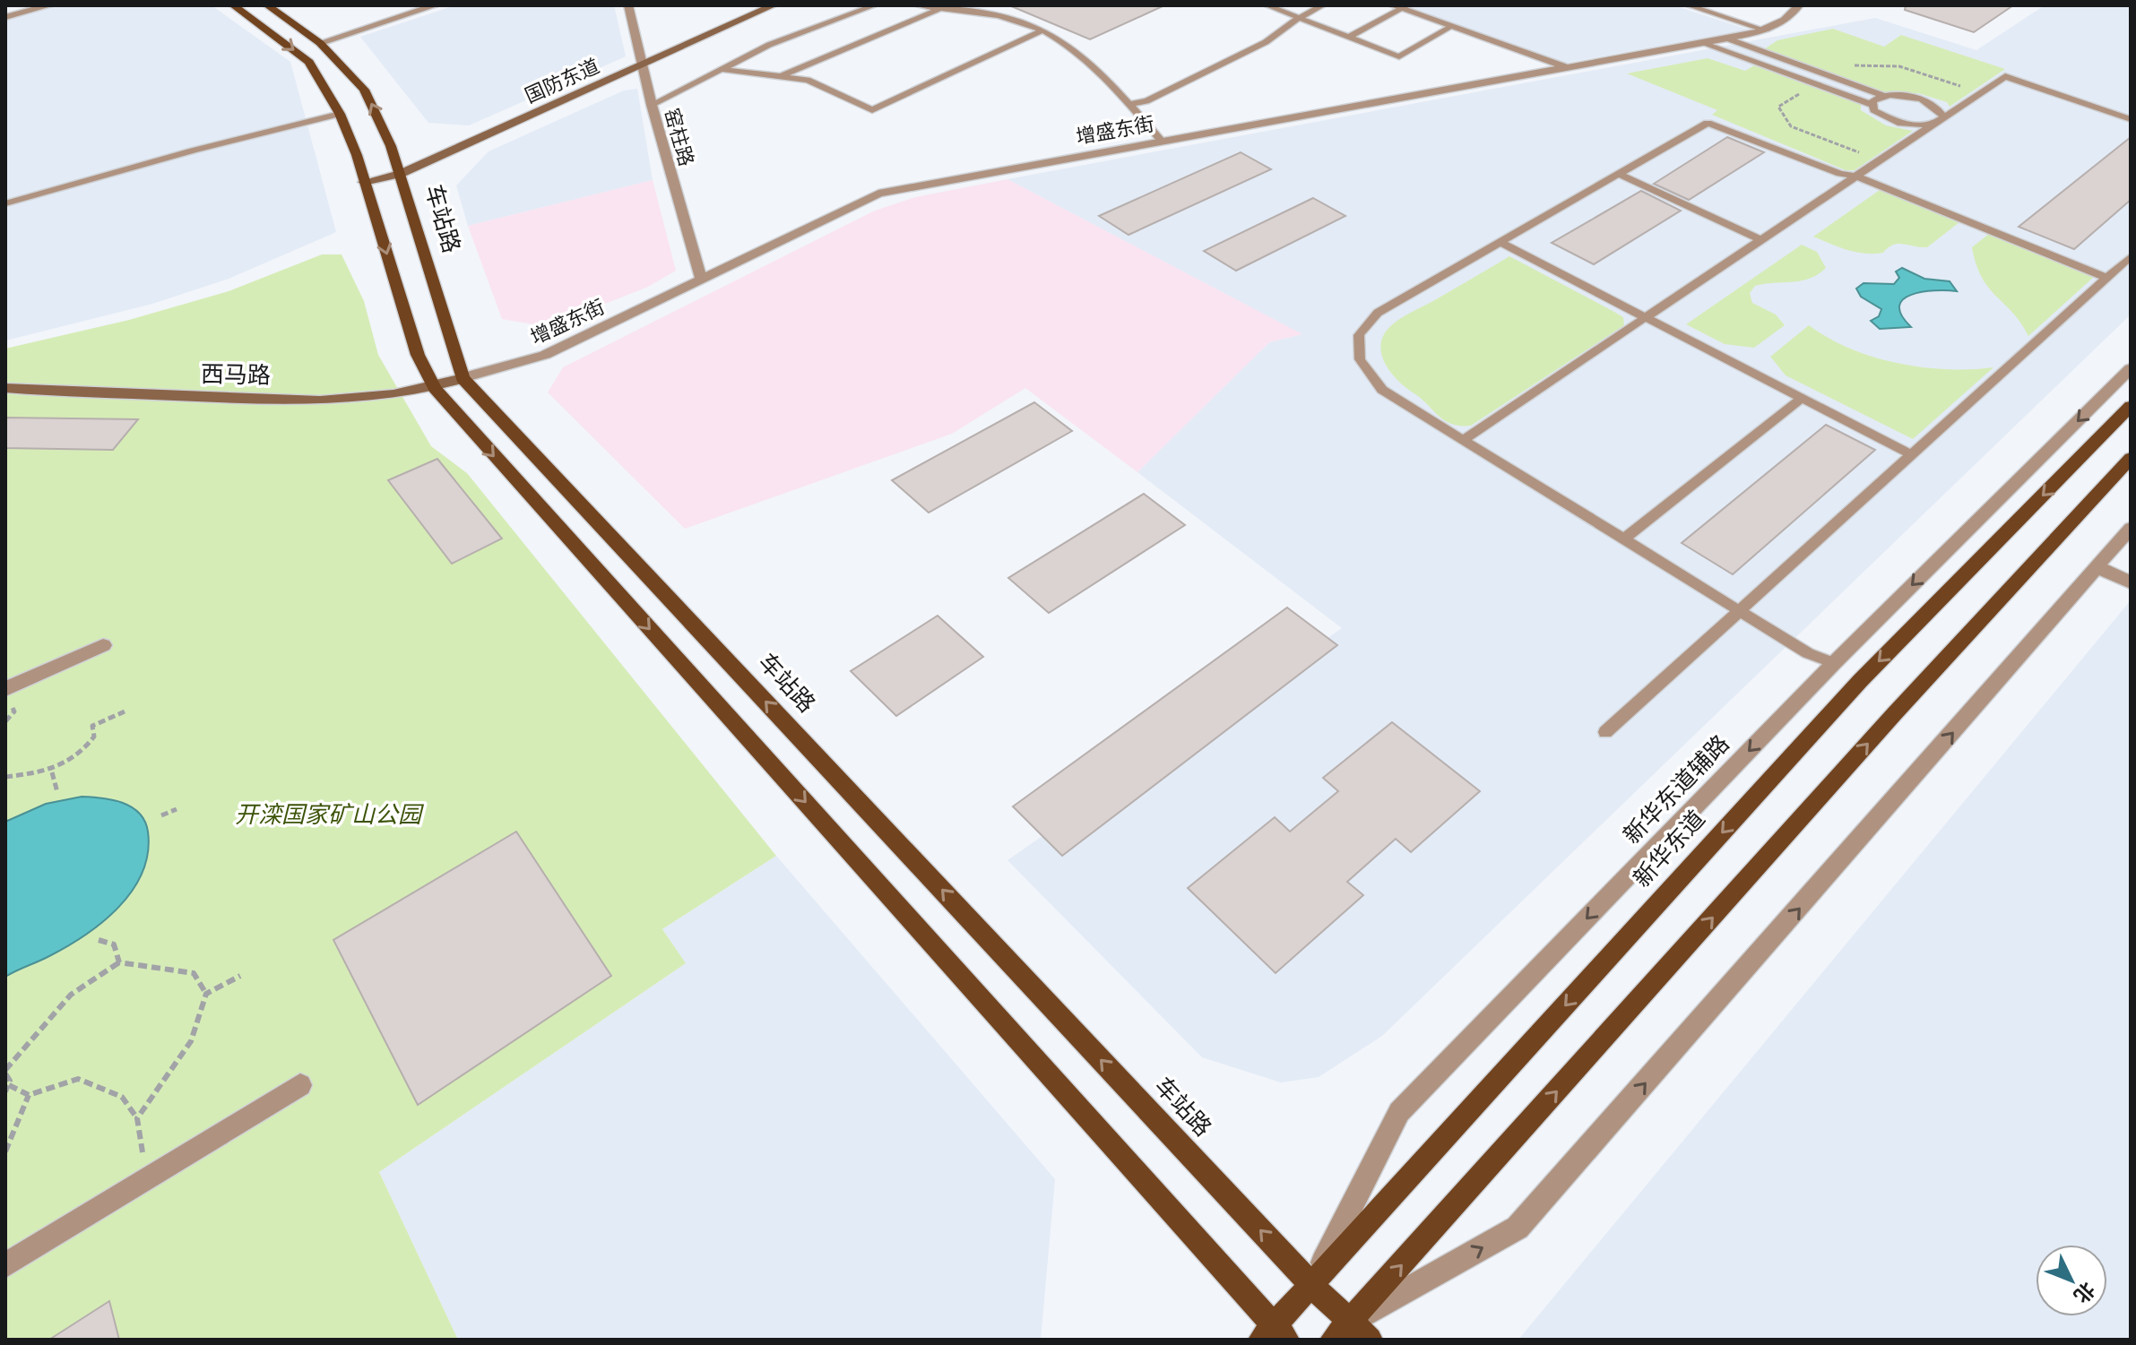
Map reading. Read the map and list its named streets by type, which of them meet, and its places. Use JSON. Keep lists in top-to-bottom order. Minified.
{"streets":{"main road":["车站路","新华东道"],"street":["国防东道","增盛东街","窑柱路","西马路","新华东道辅路"]},"crossings":[["国防东道","窑柱路"],["国防东道","车站路"],["增盛东街","窑柱路"],["增盛东街","车站路"],["增盛东街","西马路"],["车站路","西马路"],["车站路","新华东道辅路"],["车站路","新华东道"],["新华东道辅路","新华东道"]],"parks":["开滦国家矿山公园"],"north":"bottom right"}
